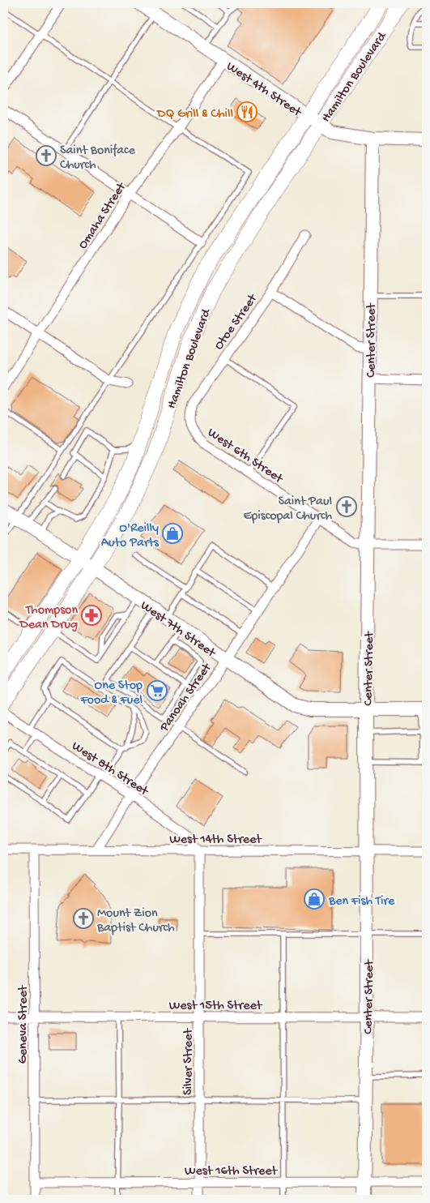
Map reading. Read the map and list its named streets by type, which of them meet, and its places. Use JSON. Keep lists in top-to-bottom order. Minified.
{"streets":{"main road":["Hamilton Boulevard","West 4th Street","Center Street","West 7th Street"],"street":["Omaha Street","Otoe Street","West 6th Street","Panoah Street","West 8th Street","West 14th Street","West 15th Street","Geneva Street","Silver Street","West 16th Street"]},"crossings":[["Hamilton Boulevard","West 4th Street"],["Hamilton Boulevard","West 7th Street"],["West 4th Street","Omaha Street"],["West 4th Street","Center Street"],["Otoe Street","West 6th Street"],["Center Street","West 6th Street"],["Center Street","West 7th Street"],["Center Street","West 14th Street"],["Center Street","West 15th Street"],["Center Street","West 16th Street"],["West 6th Street","Panoah Street"],["West 7th Street","Panoah Street"],["Panoah Street","West 8th Street"],["Panoah Street","West 14th Street"],["West 8th Street","West 14th Street"],["West 8th Street","Silver Street"],["West 14th Street","Geneva Street"],["West 14th Street","Silver Street"],["West 15th Street","Geneva Street"],["West 15th Street","Silver Street"],["Geneva Street","West 16th Street"],["Silver Street","West 16th Street"]],"places":{"restaurant":["DQ Grill & Chill"],"church":["Saint Boniface Church","Saint Paul Episcopal Church","Mount Zion Baptist Church"],"shop":["O'Reilly Auto Parts","Ben Fish Tire"],"pharmacy":["Thompson Dean Drug"],"supermarket":["One Stop Food & Fuel"]}}
